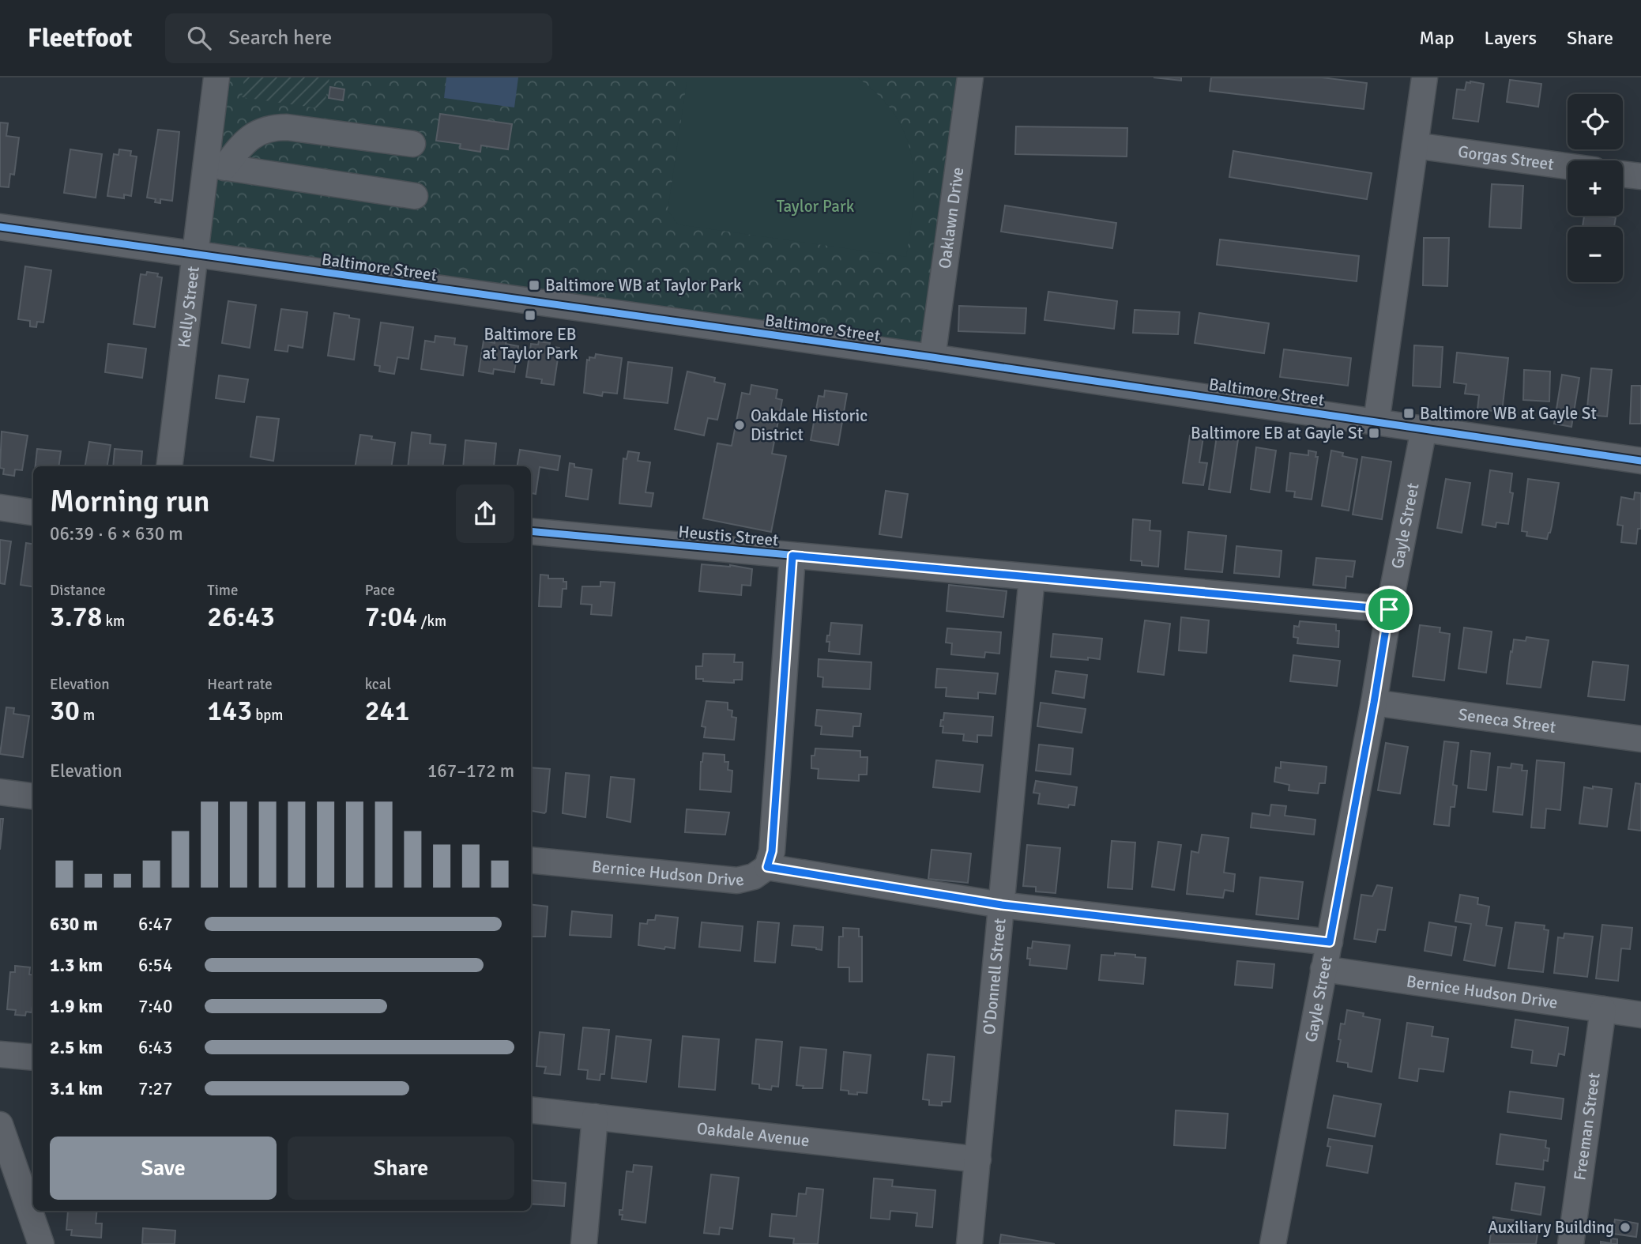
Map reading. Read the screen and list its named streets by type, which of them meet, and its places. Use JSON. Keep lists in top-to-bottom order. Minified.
{"streets":{"street":["Gorgas Street","Oaklawn Drive","Baltimore Street","Kelly Street","Gayle Street","Heustis Street","Seneca Street","Bernice Hudson Drive","O'Donnell Street","Freeman Street","Oakdale Avenue"]},"crossings":[["Oaklawn Drive","Baltimore Street"],["Baltimore Street","Kelly Street"],["Baltimore Street","Gayle Street"],["Gayle Street","Heustis Street"],["Gayle Street","Seneca Street"],["Gayle Street","Bernice Hudson Drive"],["Heustis Street","O'Donnell Street"],["Bernice Hudson Drive","O'Donnell Street"],["Bernice Hudson Drive","Freeman Street"],["O'Donnell Street","Oakdale Avenue"]],"parks":["Taylor Park"],"places":{"transit":["Baltimore WB at Taylor Park","Baltimore EB at Taylor Park","Baltimore WB at Gayle St","Baltimore EB at Gayle St"],"other":["Oakdale Historic District","Auxiliary Building"]},"page":{"header":"Fleetfoot","search":"Search here","nav":["Map","Layers","Share"],"map_buttons":["+","−"],"heading":["Morning run","06:39 · 6 × 630 m"],"stats":[["Distance","3.78 km"],["Time","26:43"],["Pace","7:04 /km"],["Elevation","30 m"],["Heart rate","143 bpm"],["kcal","241"]],"chart":["Elevation","167–172 m"],"list":[{"name":"630 m","note":"6:47"},{"name":"1.3 km","note":"6:54"},{"name":"1.9 km","note":"7:40"},{"name":"2.5 km","note":"6:43"},{"name":"3.1 km","note":"7:27"}],"buttons":["Save","Share"]}}
